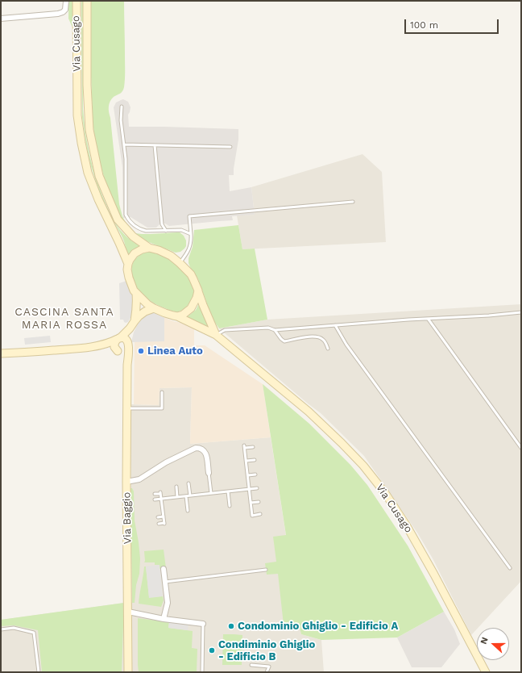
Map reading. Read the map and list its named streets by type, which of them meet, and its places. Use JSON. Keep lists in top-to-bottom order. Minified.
{"streets":{"main road":["Via Cusago","Via Baggio"]},"crossings":[["Via Cusago","Via Baggio"]],"districts":["CASCINA SANTA MARIA ROSSA"],"places":["Linea Auto","Condominio Ghiglio - Edificio A","Condiminio Ghiglio - Edificio B"],"scale_bar":"100 m","north":"left"}
